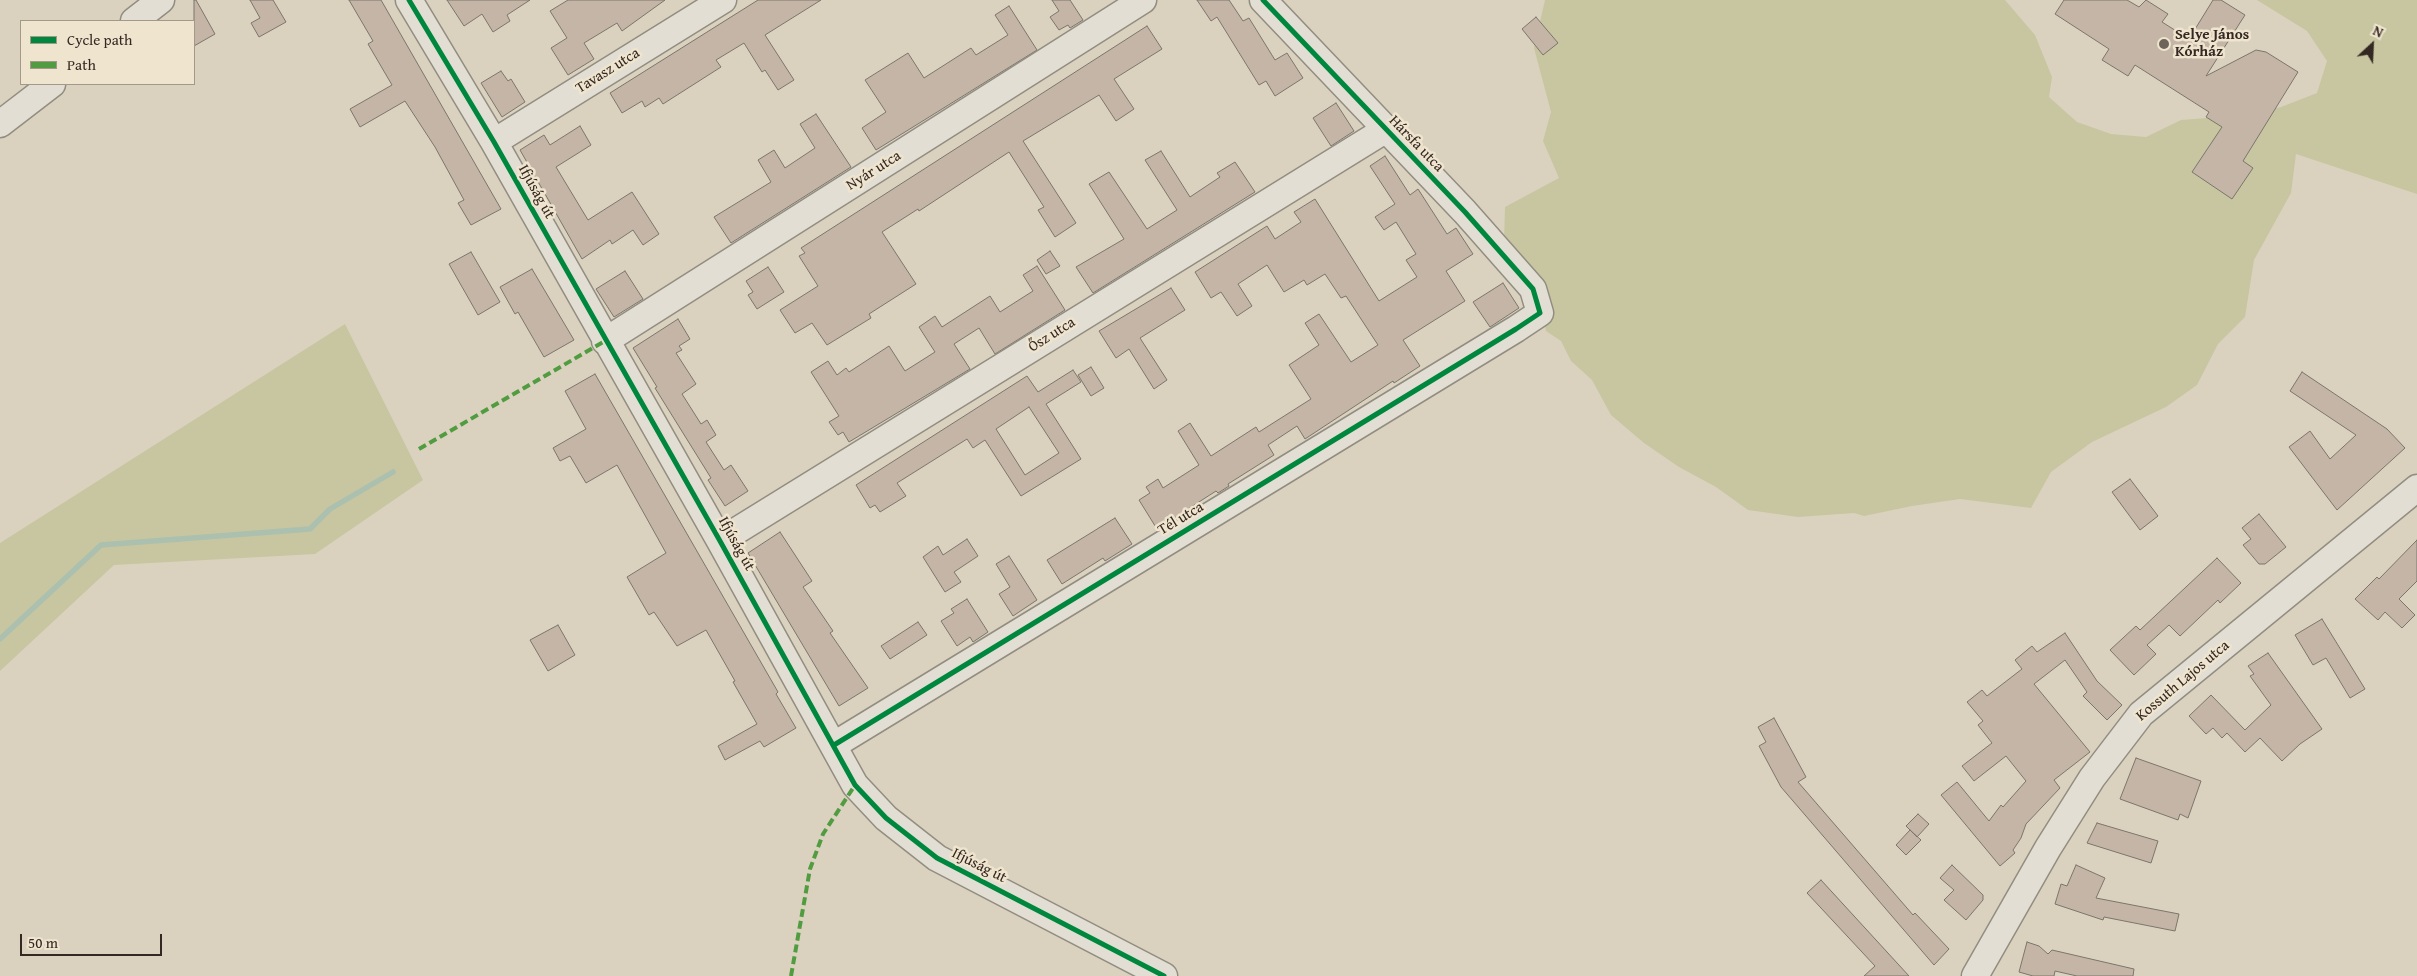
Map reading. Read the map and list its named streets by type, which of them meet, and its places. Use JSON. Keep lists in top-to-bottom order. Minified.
{"streets":{"street":["Tavasz utca","Hársfa utca","Nyár utca","Ifjúság út","Ősz utca","Tél utca","Kossuth Lajos utca"]},"crossings":[["Tavasz utca","Ifjúság út"],["Hársfa utca","Ősz utca"],["Hársfa utca","Tél utca"],["Nyár utca","Ifjúság út"],["Ifjúság út","Ősz utca"],["Ifjúság út","Tél utca"]],"places":["Selye János Kórház"],"legend":["Cycle path","Path"],"scale_bar":"50 m","north":"top right"}
